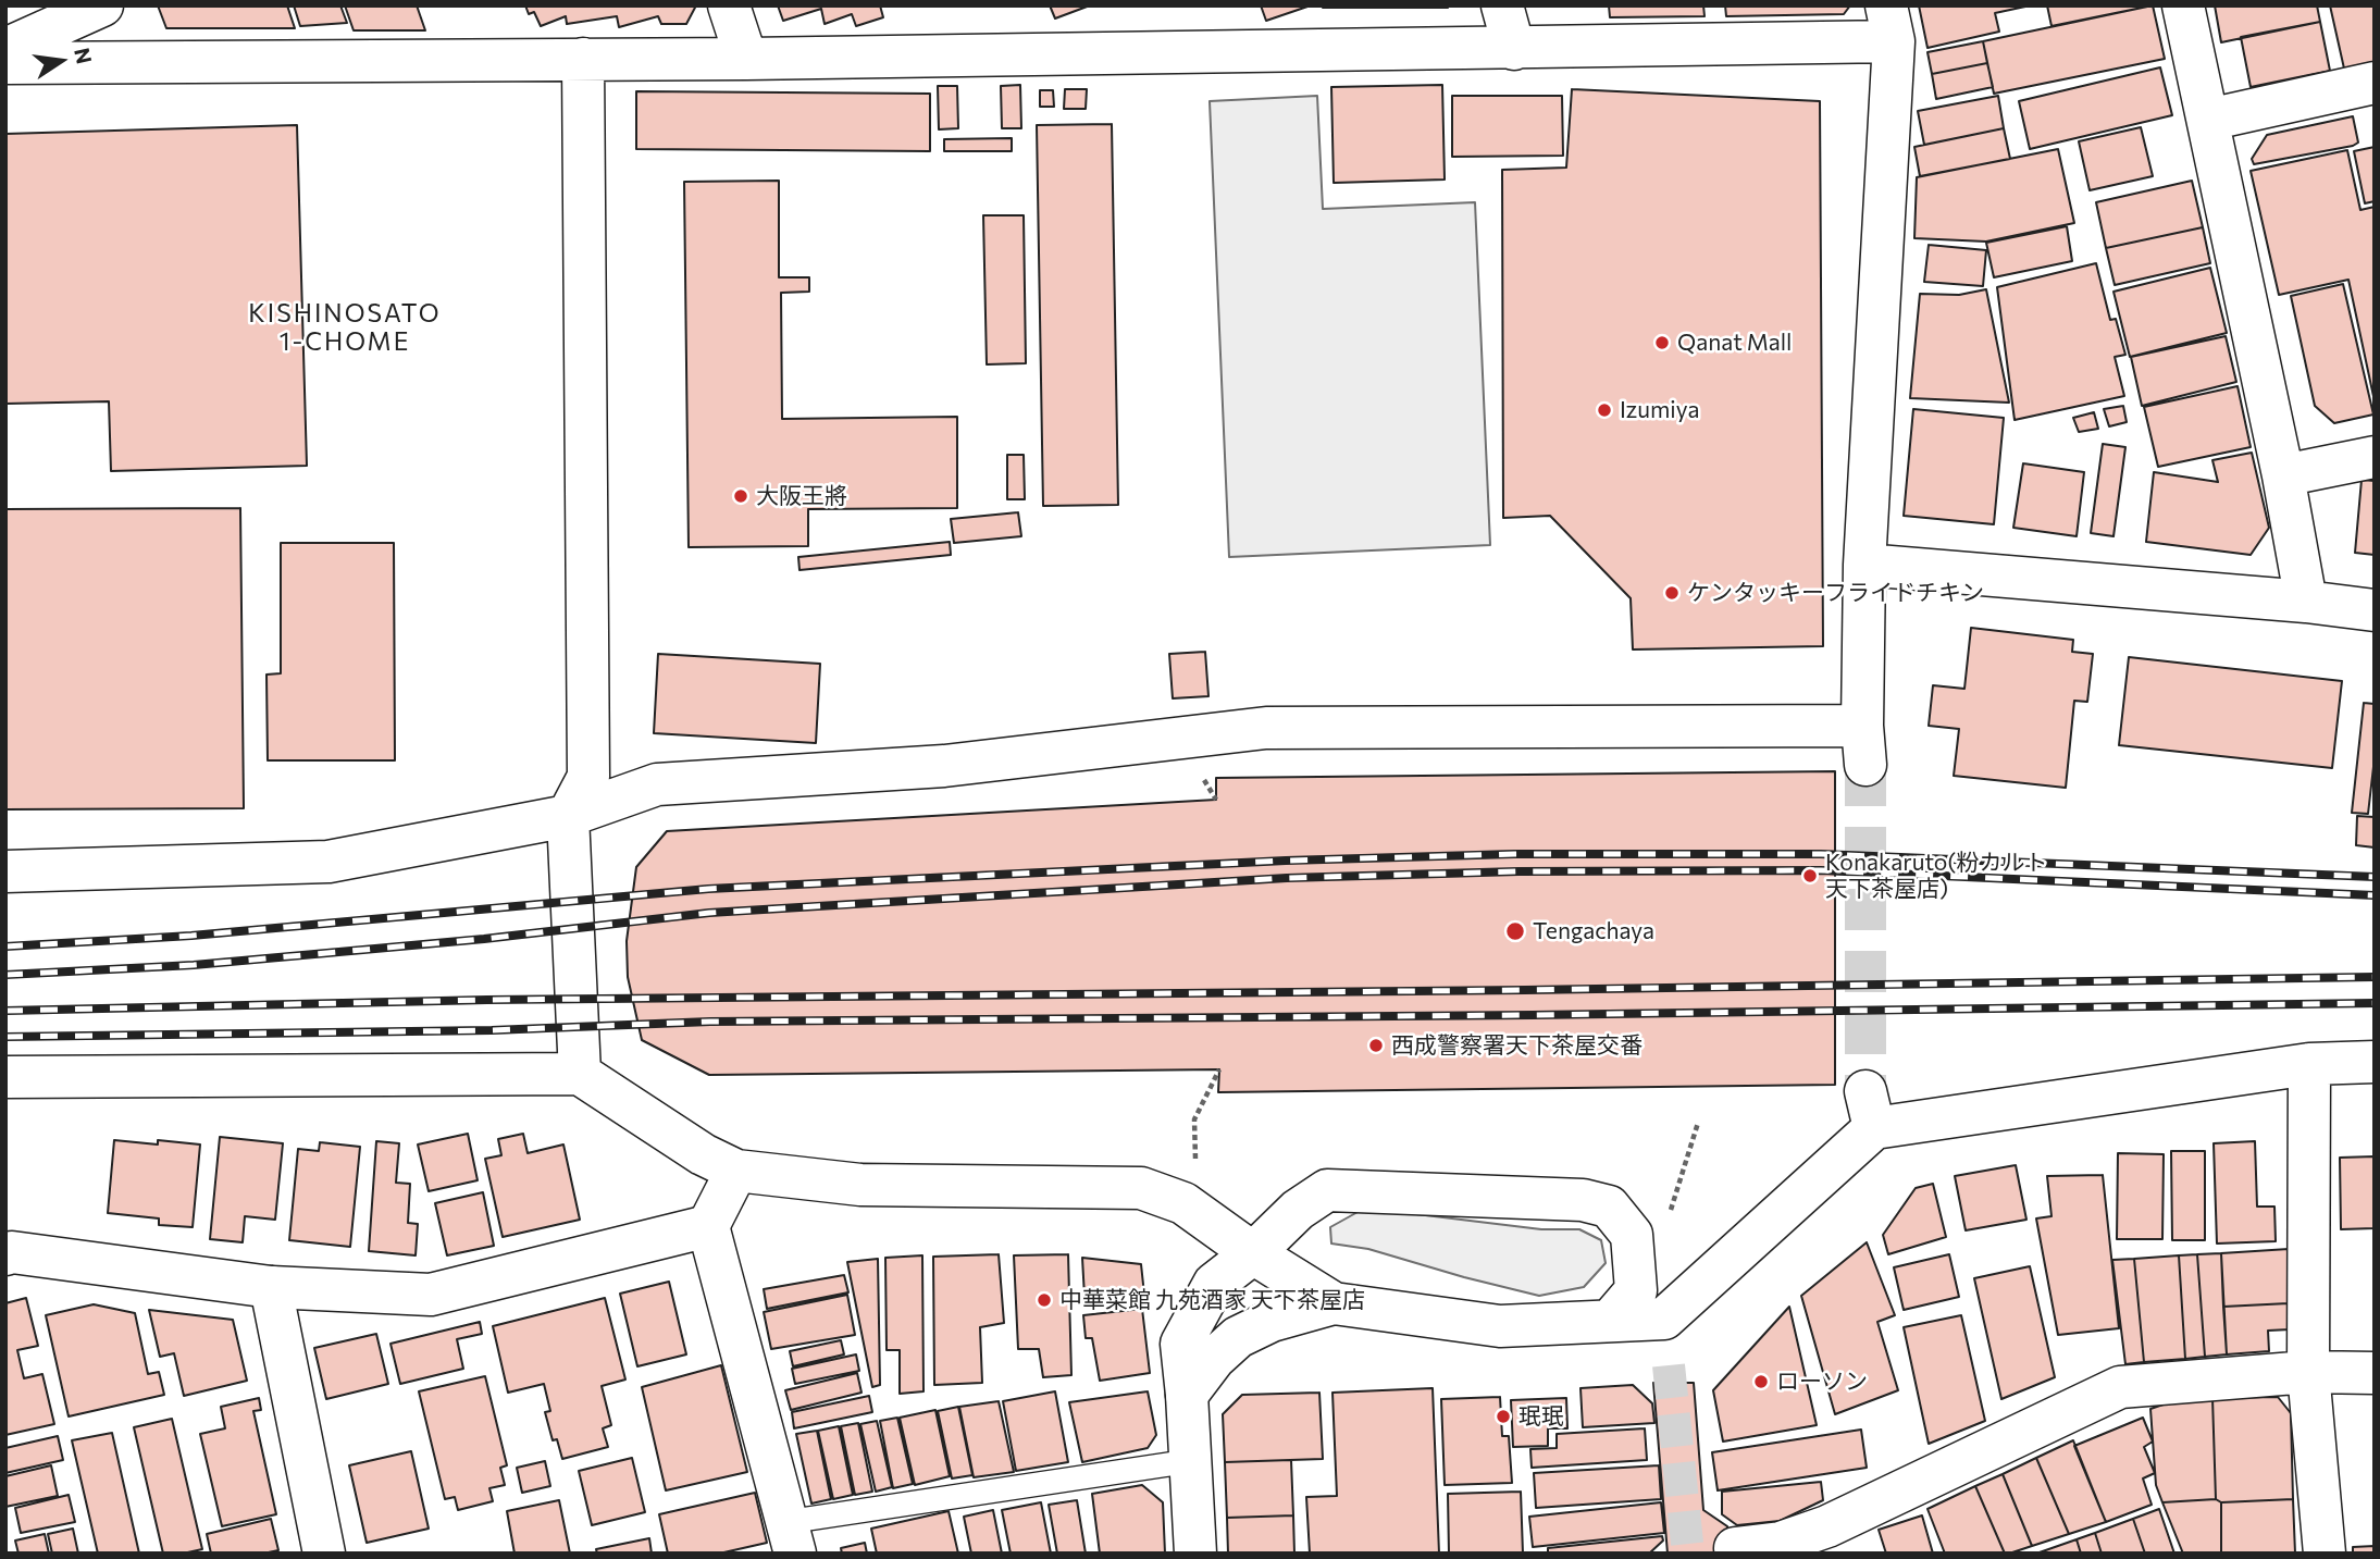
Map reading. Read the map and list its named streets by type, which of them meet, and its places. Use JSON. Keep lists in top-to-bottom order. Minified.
{"districts":["KISHINOSATO 1-CHOME"],"places":["Qanat Mall","Izumiya","大阪王將","ケンタッキーフライドチキン","Konakaruto(粉カルト 天下茶屋店)","Tengachaya","西成警察署天下茶屋交番","中華菜館 九苑酒家 天下茶屋店","ローソン","珉珉"],"north":"right"}
